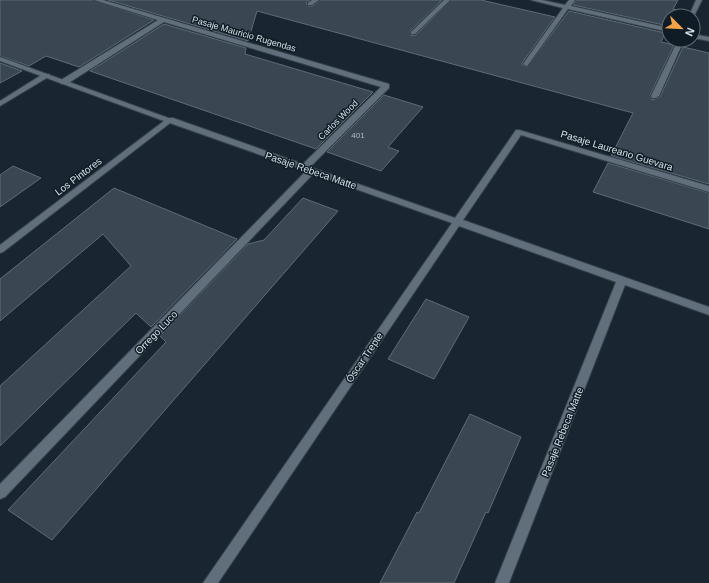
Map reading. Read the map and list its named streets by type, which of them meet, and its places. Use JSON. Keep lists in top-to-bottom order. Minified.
{"streets":{"street":["Pasaje Mauricio Rugendas","Carlos Wood","Pasaje Laureano Guevara","Pasaje Rebeca Matte","Los Pintores","Orrego Luco","Óscar Trepte"]},"crossings":[["Pasaje Mauricio Rugendas","Carlos Wood"],["Carlos Wood","Pasaje Rebeca Matte"],["Carlos Wood","Orrego Luco"],["Pasaje Laureano Guevara","Óscar Trepte"],["Pasaje Rebeca Matte","Los Pintores"],["Pasaje Rebeca Matte","Orrego Luco"],["Pasaje Rebeca Matte","Óscar Trepte"]],"house_numbers":["401"],"north":"bottom right"}
